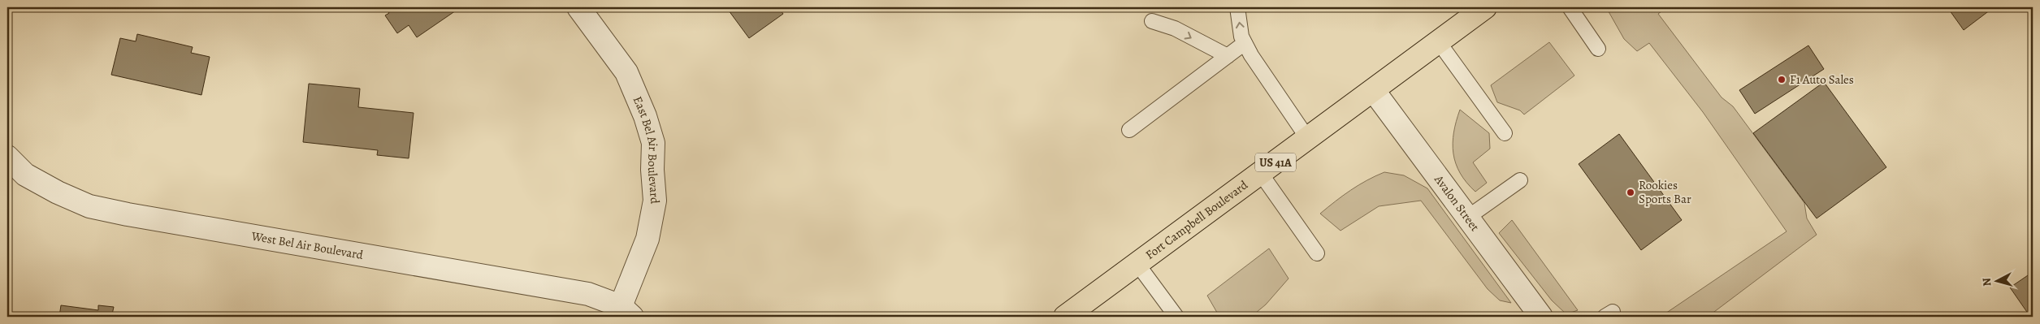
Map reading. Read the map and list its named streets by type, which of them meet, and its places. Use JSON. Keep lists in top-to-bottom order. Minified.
{"streets":{"highway":["US 41A","Fort Campbell Boulevard"],"street":["East Bel Air Boulevard","Avalon Street","West Bel Air Boulevard"]},"crossings":[["East Bel Air Boulevard","West Bel Air Boulevard"],["Avalon Street","Fort Campbell Boulevard"]],"places":["F1 Auto Sales","Rookies Sports Bar"],"north":"left"}
